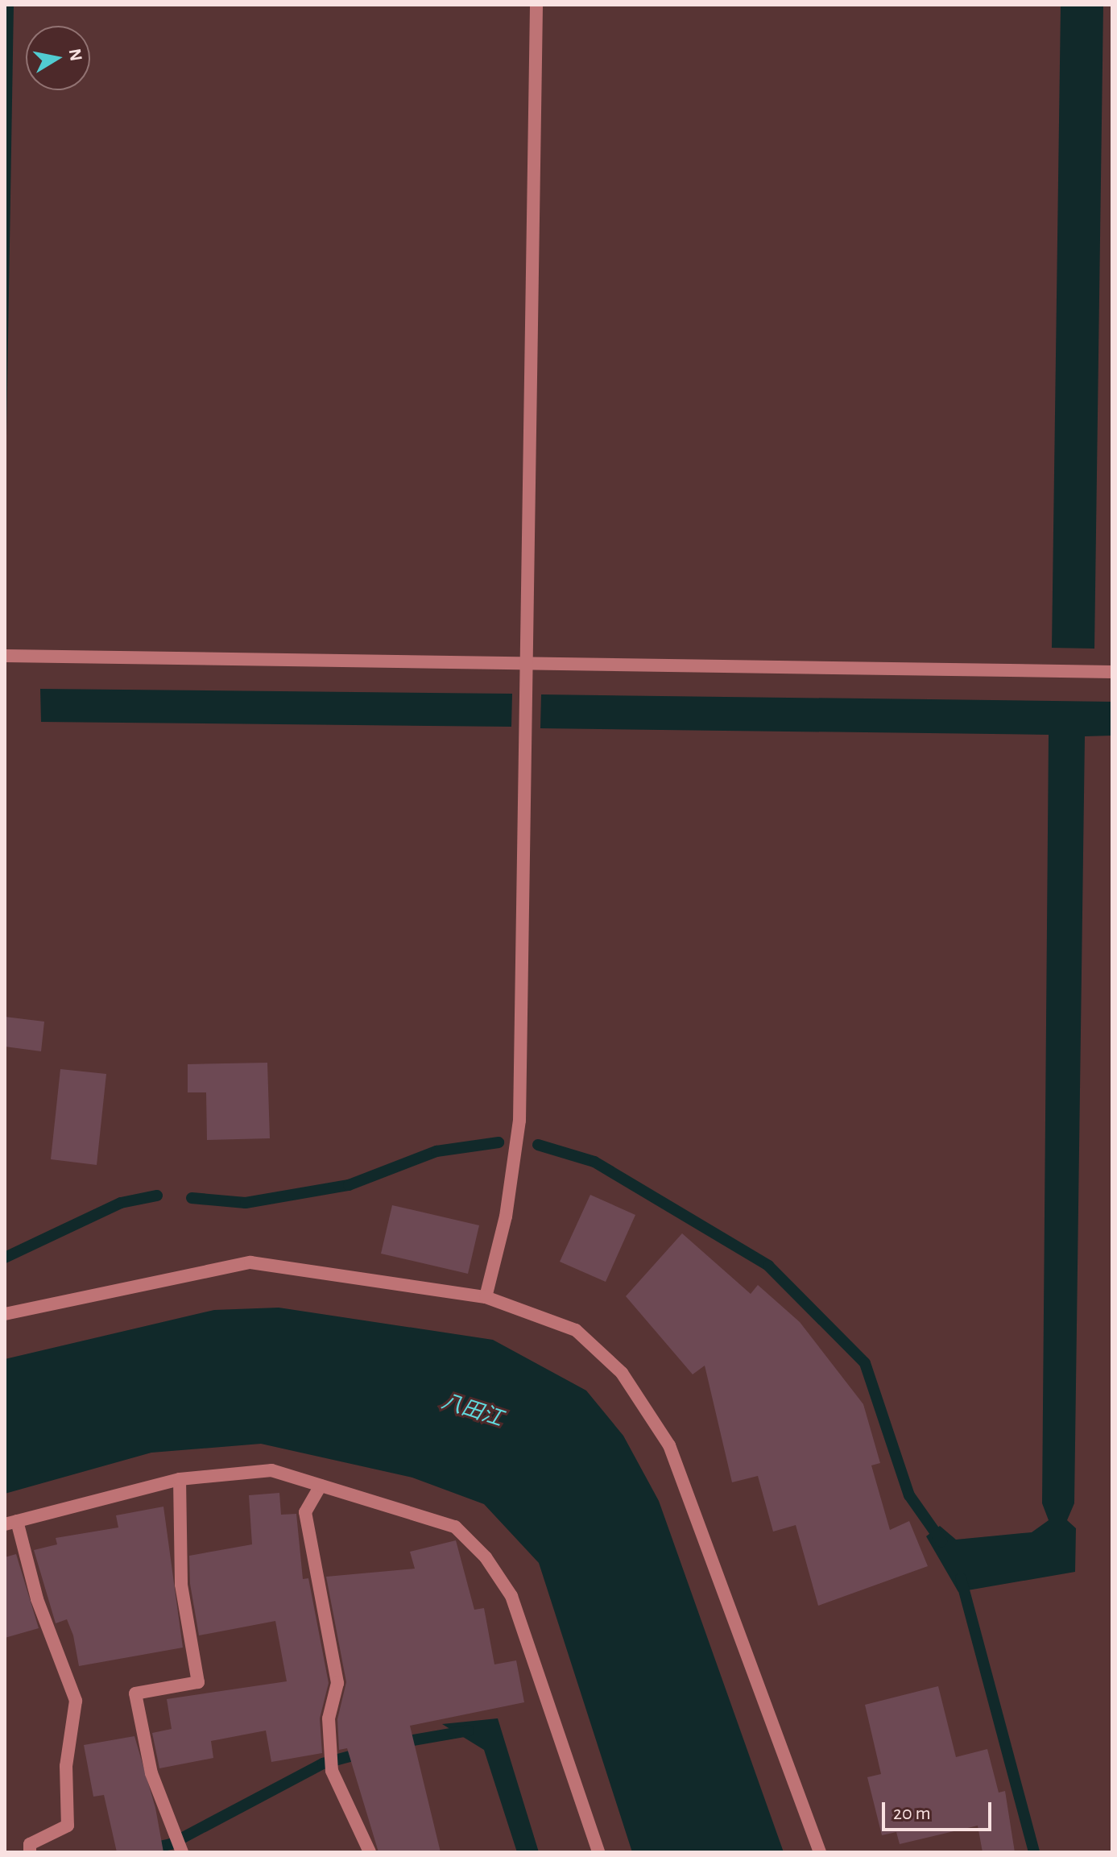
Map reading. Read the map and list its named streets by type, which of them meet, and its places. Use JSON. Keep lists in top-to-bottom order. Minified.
{"water":["八田江"],"scale_bar":"20 m","north":"right"}
